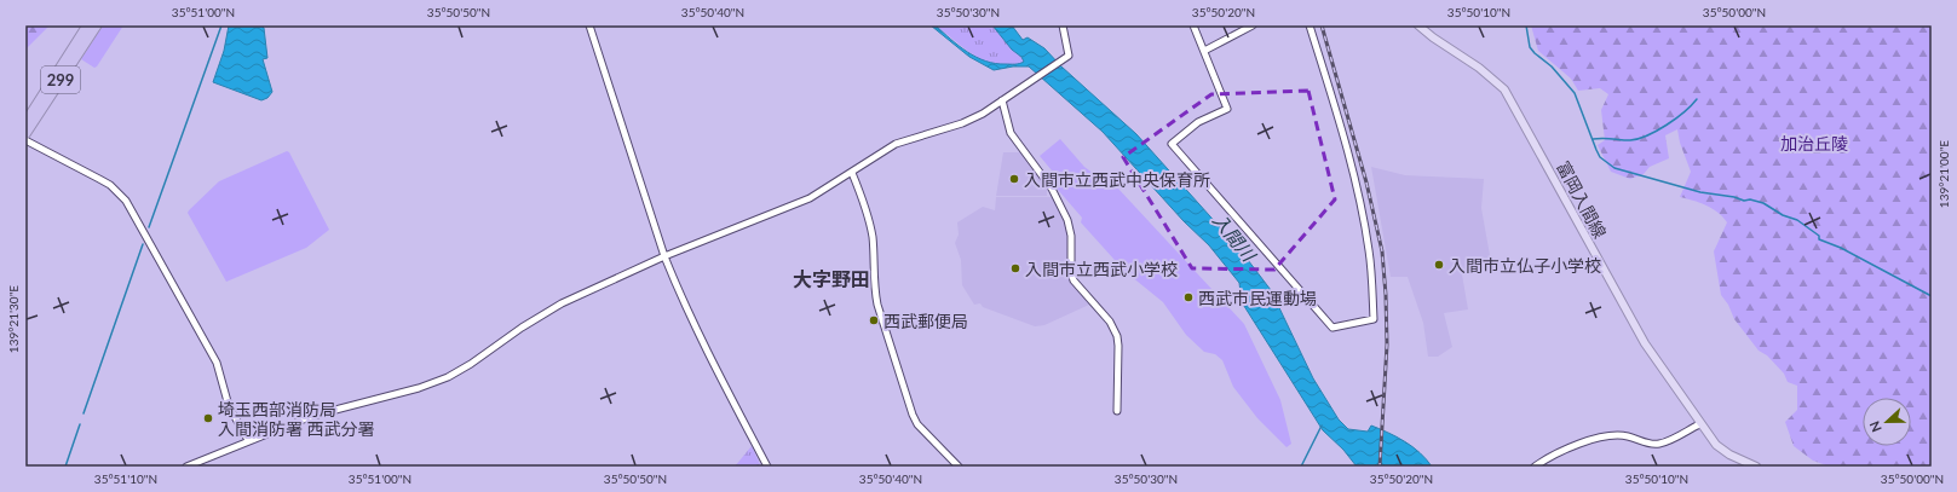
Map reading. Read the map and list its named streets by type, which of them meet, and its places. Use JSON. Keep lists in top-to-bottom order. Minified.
{"streets":{"highway":["299"],"main road":["富岡入間線"]},"districts":["大字野田"],"water":["入間川"],"parks":["加治丘陵"],"places":["入間市立西武中央保育所","入間市立仏子小学校","入間市立西武小学校","西武市民運動場","西武郵便局","埼玉西部消防局 入間消防署 西武分署"],"north":"left","coordinates":["35°51'00\"N","35°50'50\"N","35°50'40\"N","35°50'30\"N","35°50'20\"N","35°50'10\"N","35°50'00\"N","139°21'00\"E","139°21'30\"E","35°51'10\"N"]}
